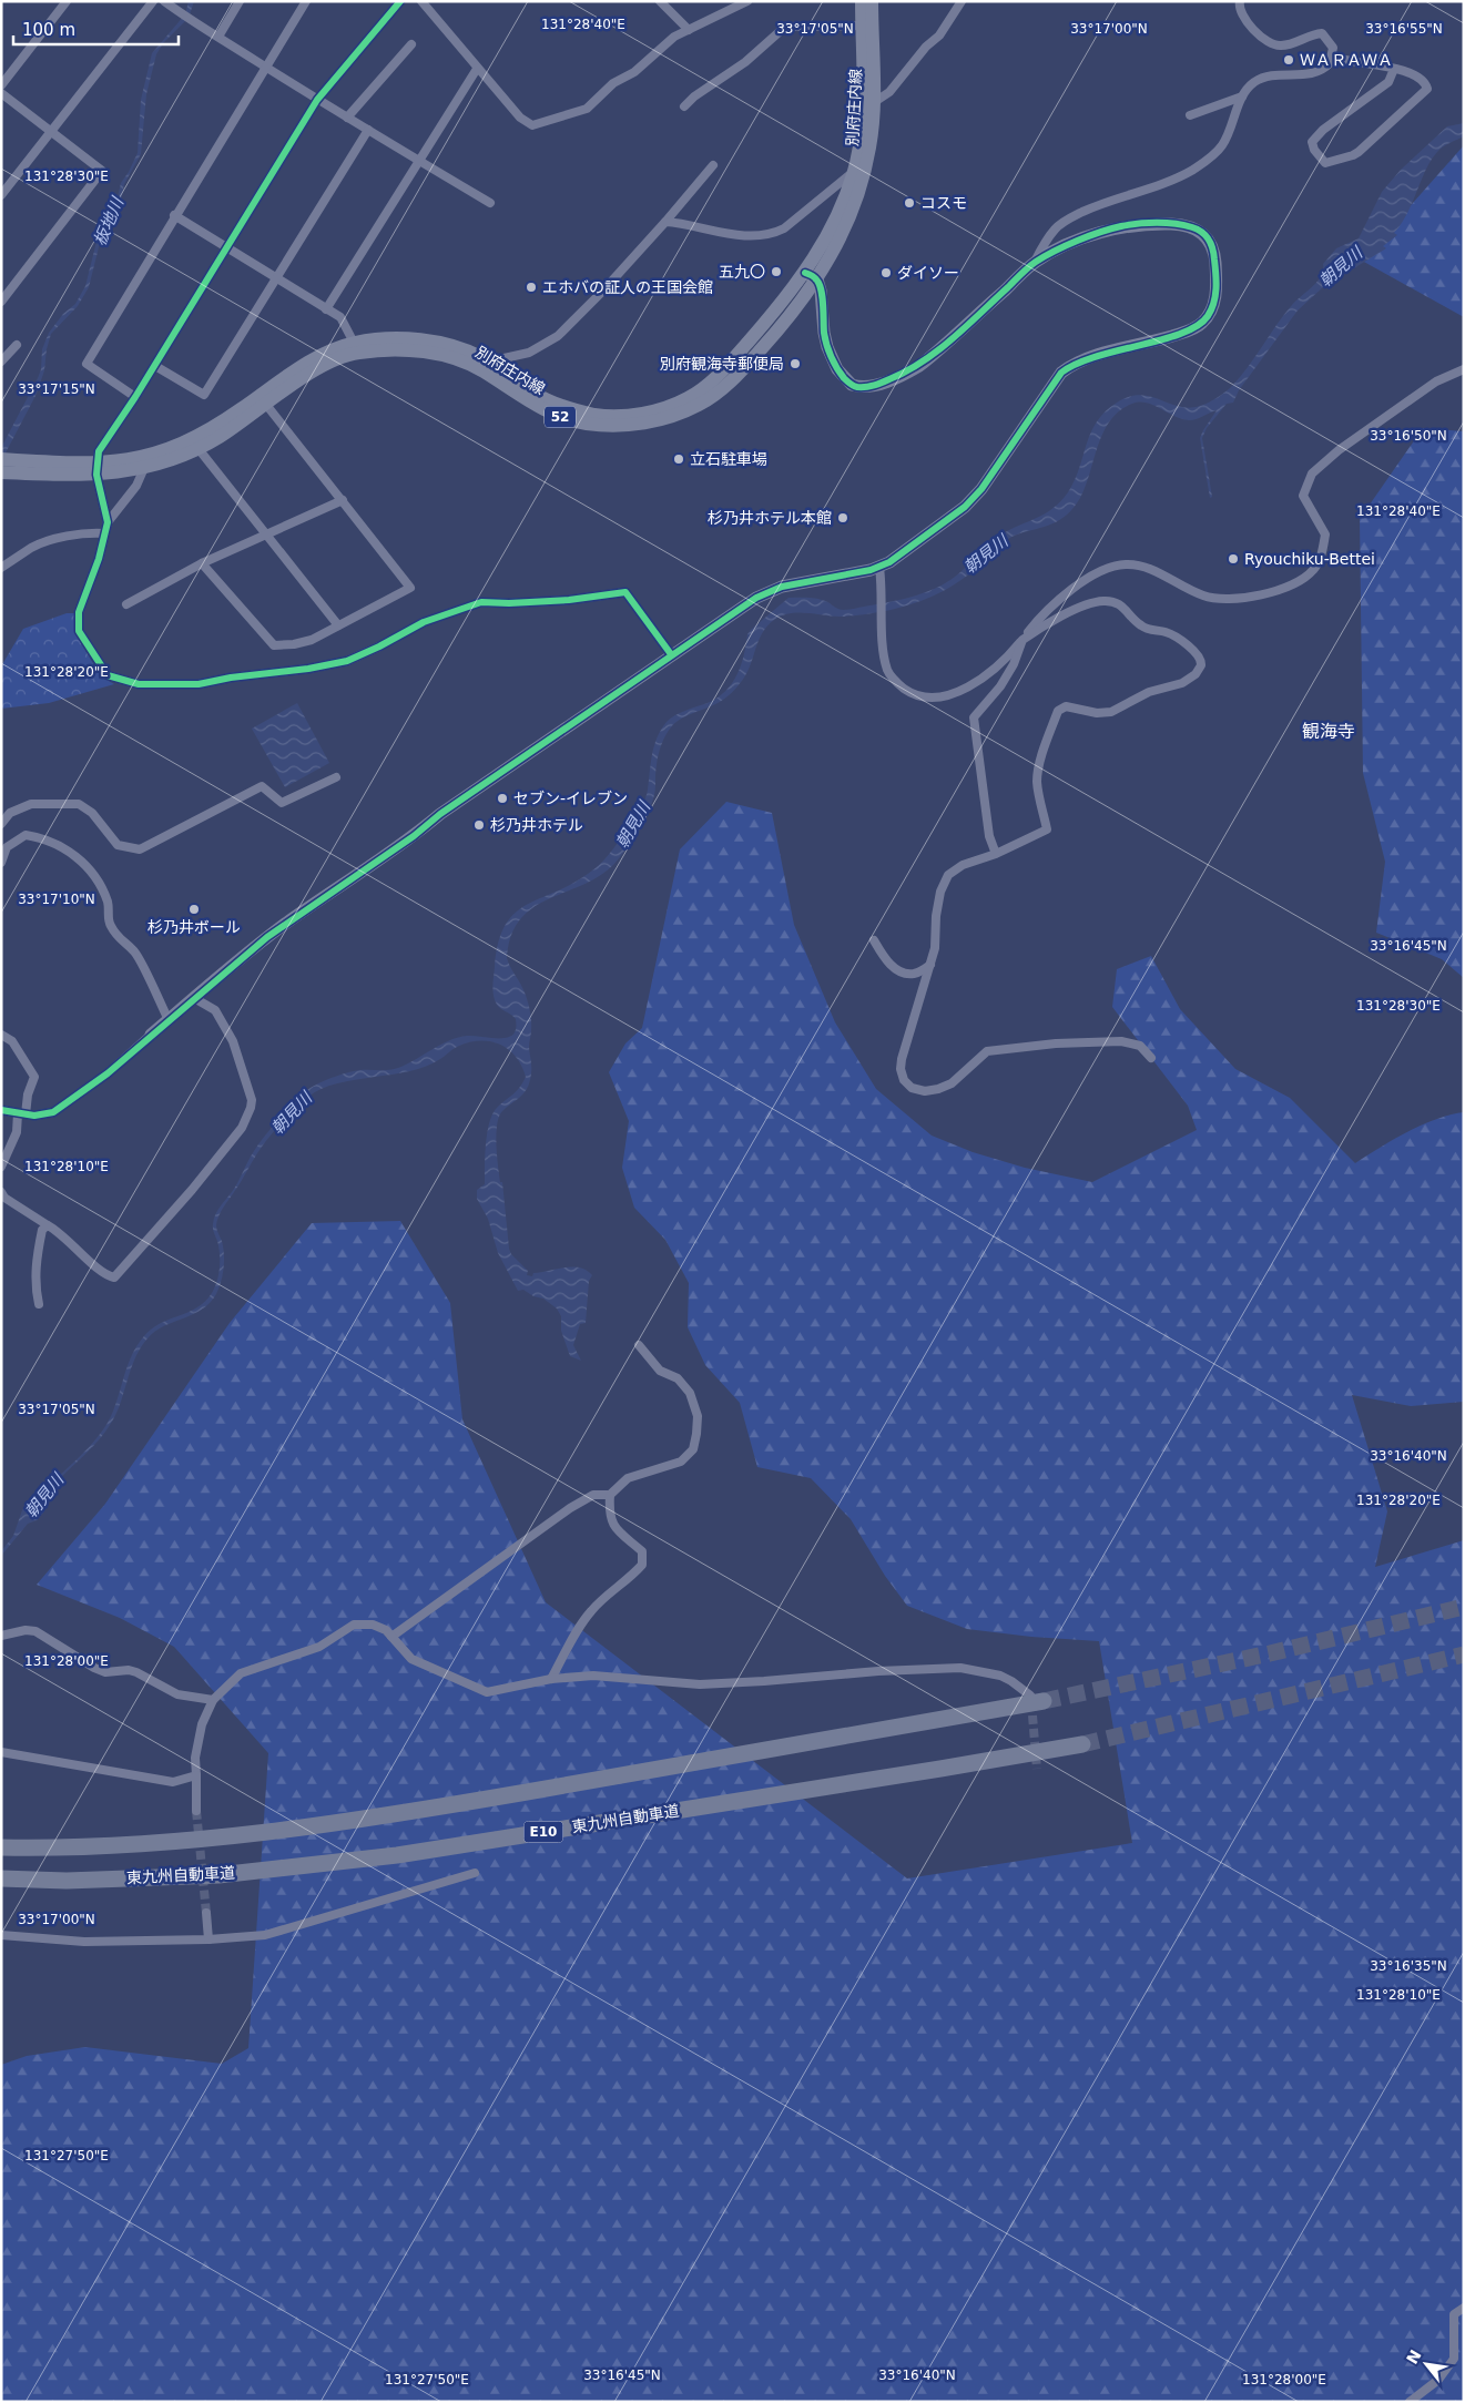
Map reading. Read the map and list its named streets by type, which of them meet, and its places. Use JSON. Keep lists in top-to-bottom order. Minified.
{"streets":{"highway":["東九州自動車道","E10"],"main road":["別府庄内線","52"]},"districts":["観海寺"],"water":["板地川","朝見川"],"places":["ＷＡＲＡＷＡ","コスモ","五九〇","ダイソー","エホバの証人の王国会館","別府観海寺郵便局","立石駐車場","杉乃井ホテル本館","Ryouchiku-Bettei","セブン-イレブン","杉乃井ホテル","杉乃井ボール"],"scale_bar":"100 m","north":"top left","coordinates":["131°28'40\"E","33°17'05\"N","33°17'00\"N","33°16'55\"N","131°28'30\"E","33°17'15\"N","33°16'50\"N","131°28'20\"E","33°17'10\"N","33°16'45\"N","131°28'10\"E","33°16'40\"N","131°28'00\"E","33°16'35\"N","131°27'50\"E"]}
